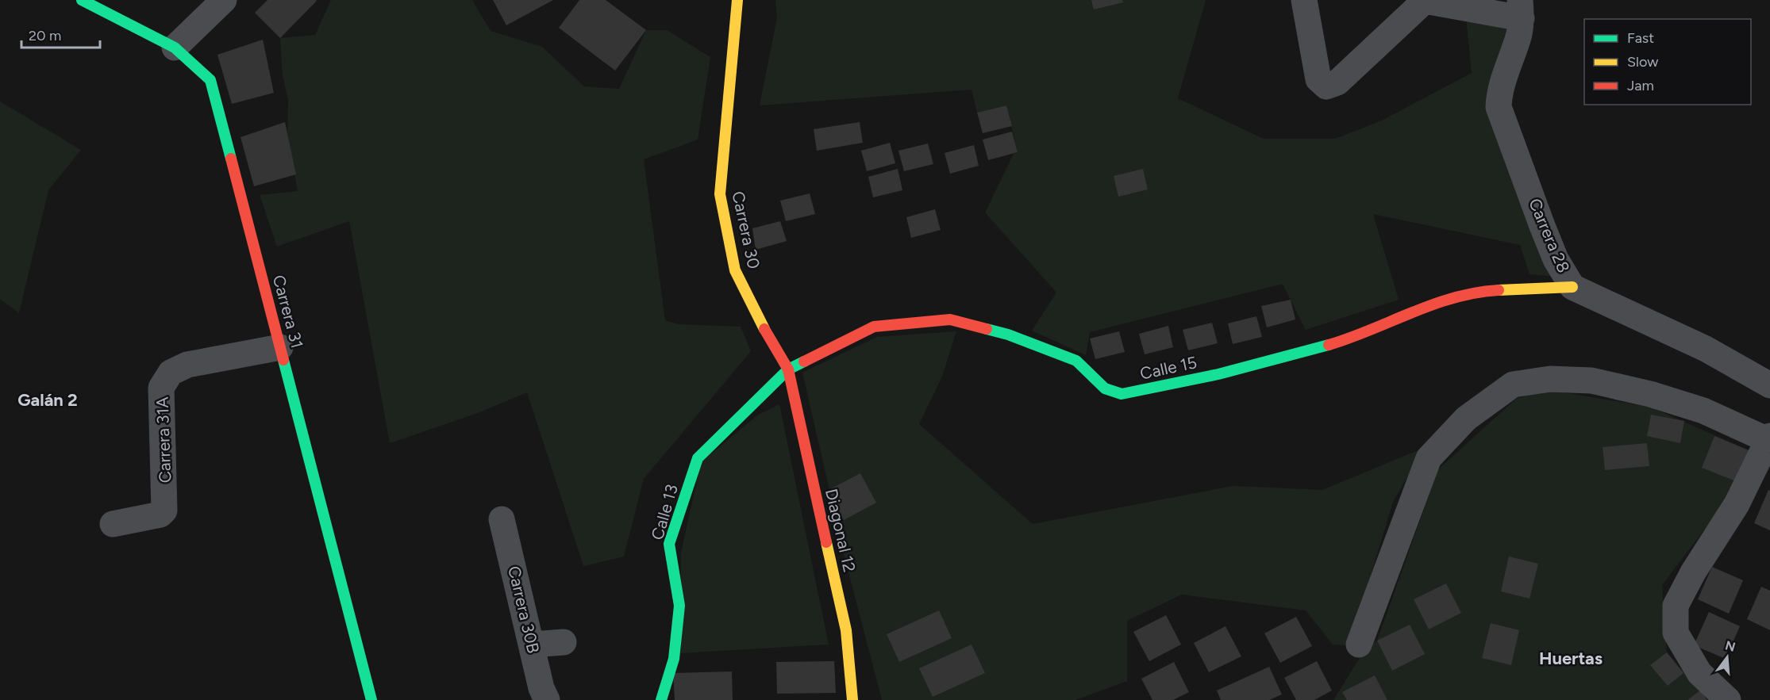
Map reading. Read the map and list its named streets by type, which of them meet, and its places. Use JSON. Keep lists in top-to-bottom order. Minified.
{"streets":{"street":["Carrera 30","Carrera 28","Carrera 31","Calle 15","Carrera 31A","Calle 13","Diagonal 12","Carrera 30B"]},"crossings":[["Carrera 30","Calle 15"],["Carrera 30","Calle 13"],["Carrera 30","Diagonal 12"],["Carrera 28","Calle 15"],["Carrera 31","Carrera 31A"],["Calle 15","Calle 13"],["Calle 15","Diagonal 12"],["Calle 13","Diagonal 12"]],"districts":["Galán 2","Huertas"],"legend":["Fast","Slow","Jam"],"scale_bar":"20 m","north":"top"}
